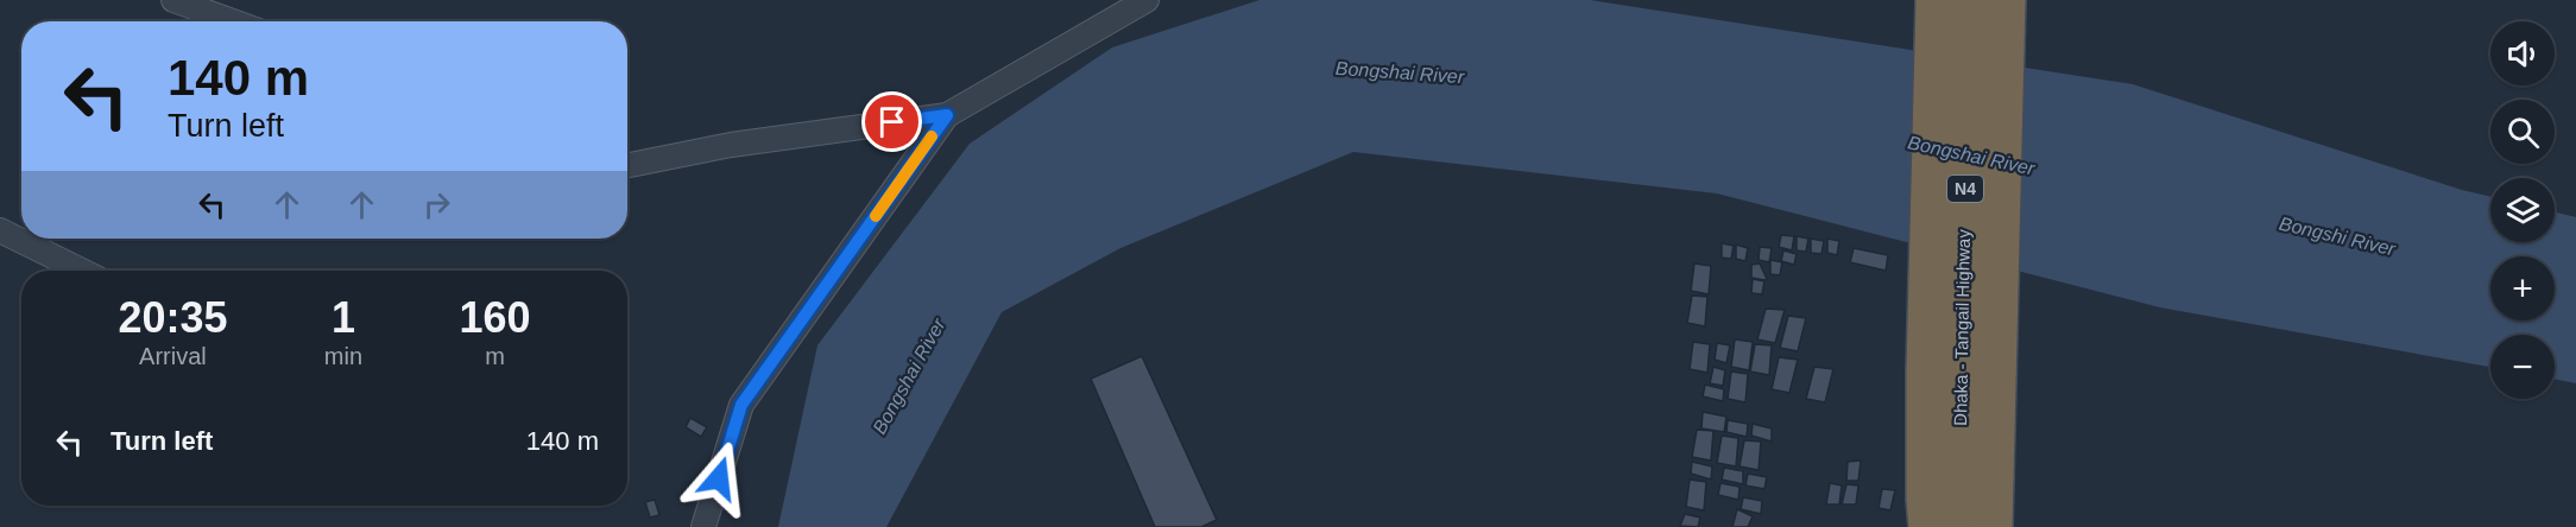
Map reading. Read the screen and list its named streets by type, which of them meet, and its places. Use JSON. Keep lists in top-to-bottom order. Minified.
{"streets":{"highway":["N4","Dhaka - Tangail Highway"]},"crossings":[["N4","Dhaka - Tangail Highway"]],"water":["Bongshai River","Bongshi River"],"page":{"map_buttons":["+","−"],"turn":["140 m","Turn left"],"eta":["20:35","Arrival","1","min","160","m"],"list":[{"name":"Turn left","value":"140 m"}]}}
